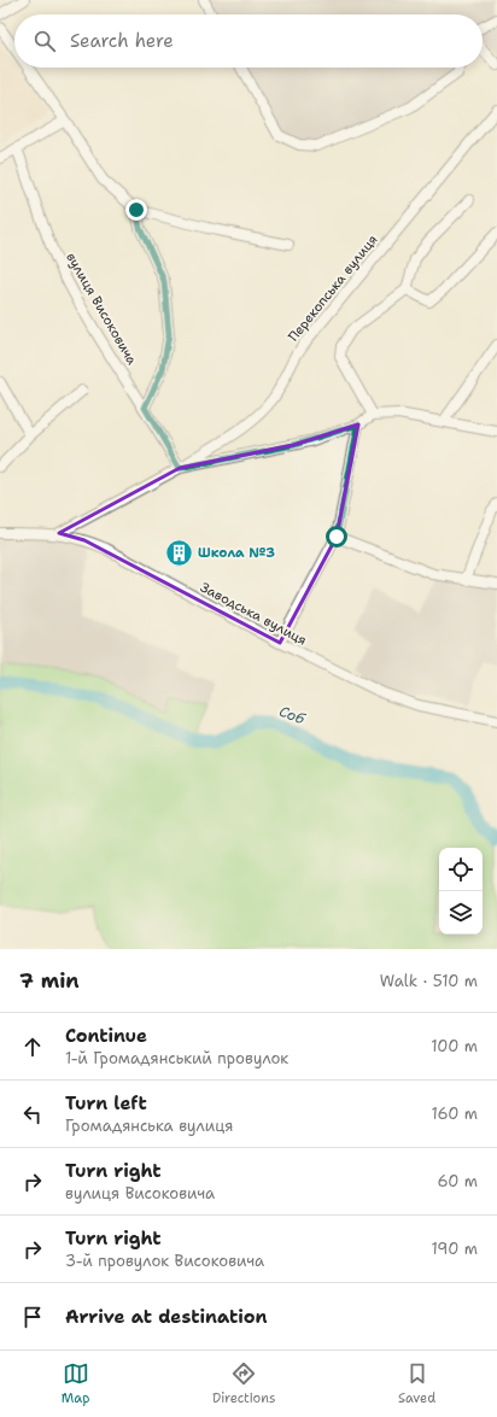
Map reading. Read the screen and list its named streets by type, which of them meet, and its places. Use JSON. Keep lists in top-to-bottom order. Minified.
{"streets":{"street":["Перекопська вулиця","вулиця Високовича","Заводська вулиця"]},"crossings":[["Перекопська вулиця","вулиця Високовича"]],"water":["Соб"],"places":{"building":["Школа №3"]},"page":{"search":"Search here","heading":["7 min","Walk · 510 m"],"list":[["Continue","1-й Громадянський провулок","100 m"],["Turn left","Громадянська вулиця","160 m"],["Turn right","вулиця Високовича","60 m"],["Turn right","3-й провулок Високовича","190 m"],"Arrive at destination"],"nav":["Map","Directions","Saved"]}}
